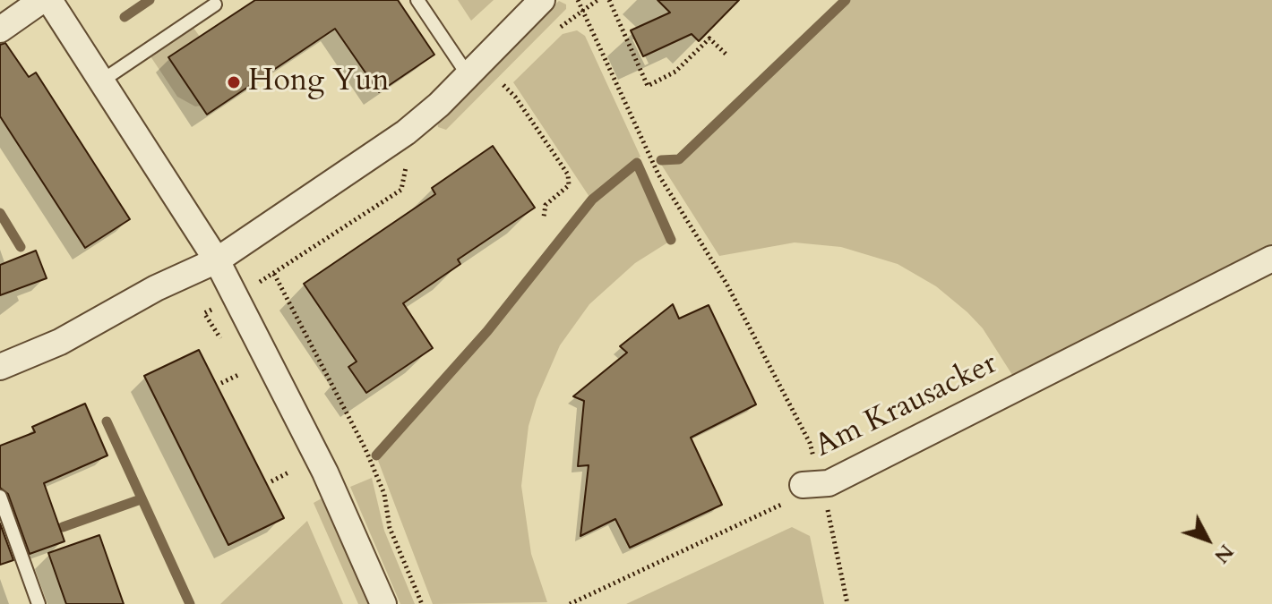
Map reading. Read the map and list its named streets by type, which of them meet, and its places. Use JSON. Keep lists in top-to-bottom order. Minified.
{"streets":{"street":["Am Krausacker"]},"places":["Hong Yun"],"north":"bottom right"}
